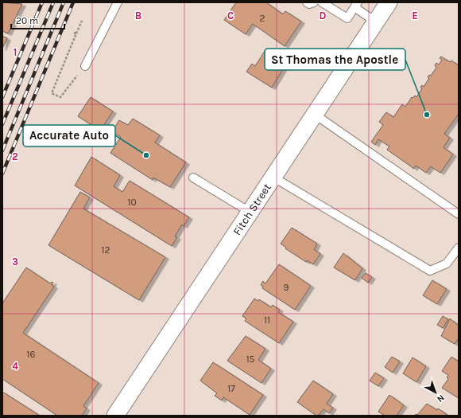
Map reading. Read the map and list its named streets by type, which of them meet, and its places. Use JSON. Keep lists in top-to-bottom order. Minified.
{"streets":{"street":["Fitch Street"]},"places":["St Thomas the Apostle","Accurate Auto"],"house_numbers":["2","10","12","9","11","16","15","17"],"scale_bar":"20 m","north":"bottom right","grid":{"columns":["B","C","D","E"],"rows":["1","2","3","4"]}}
